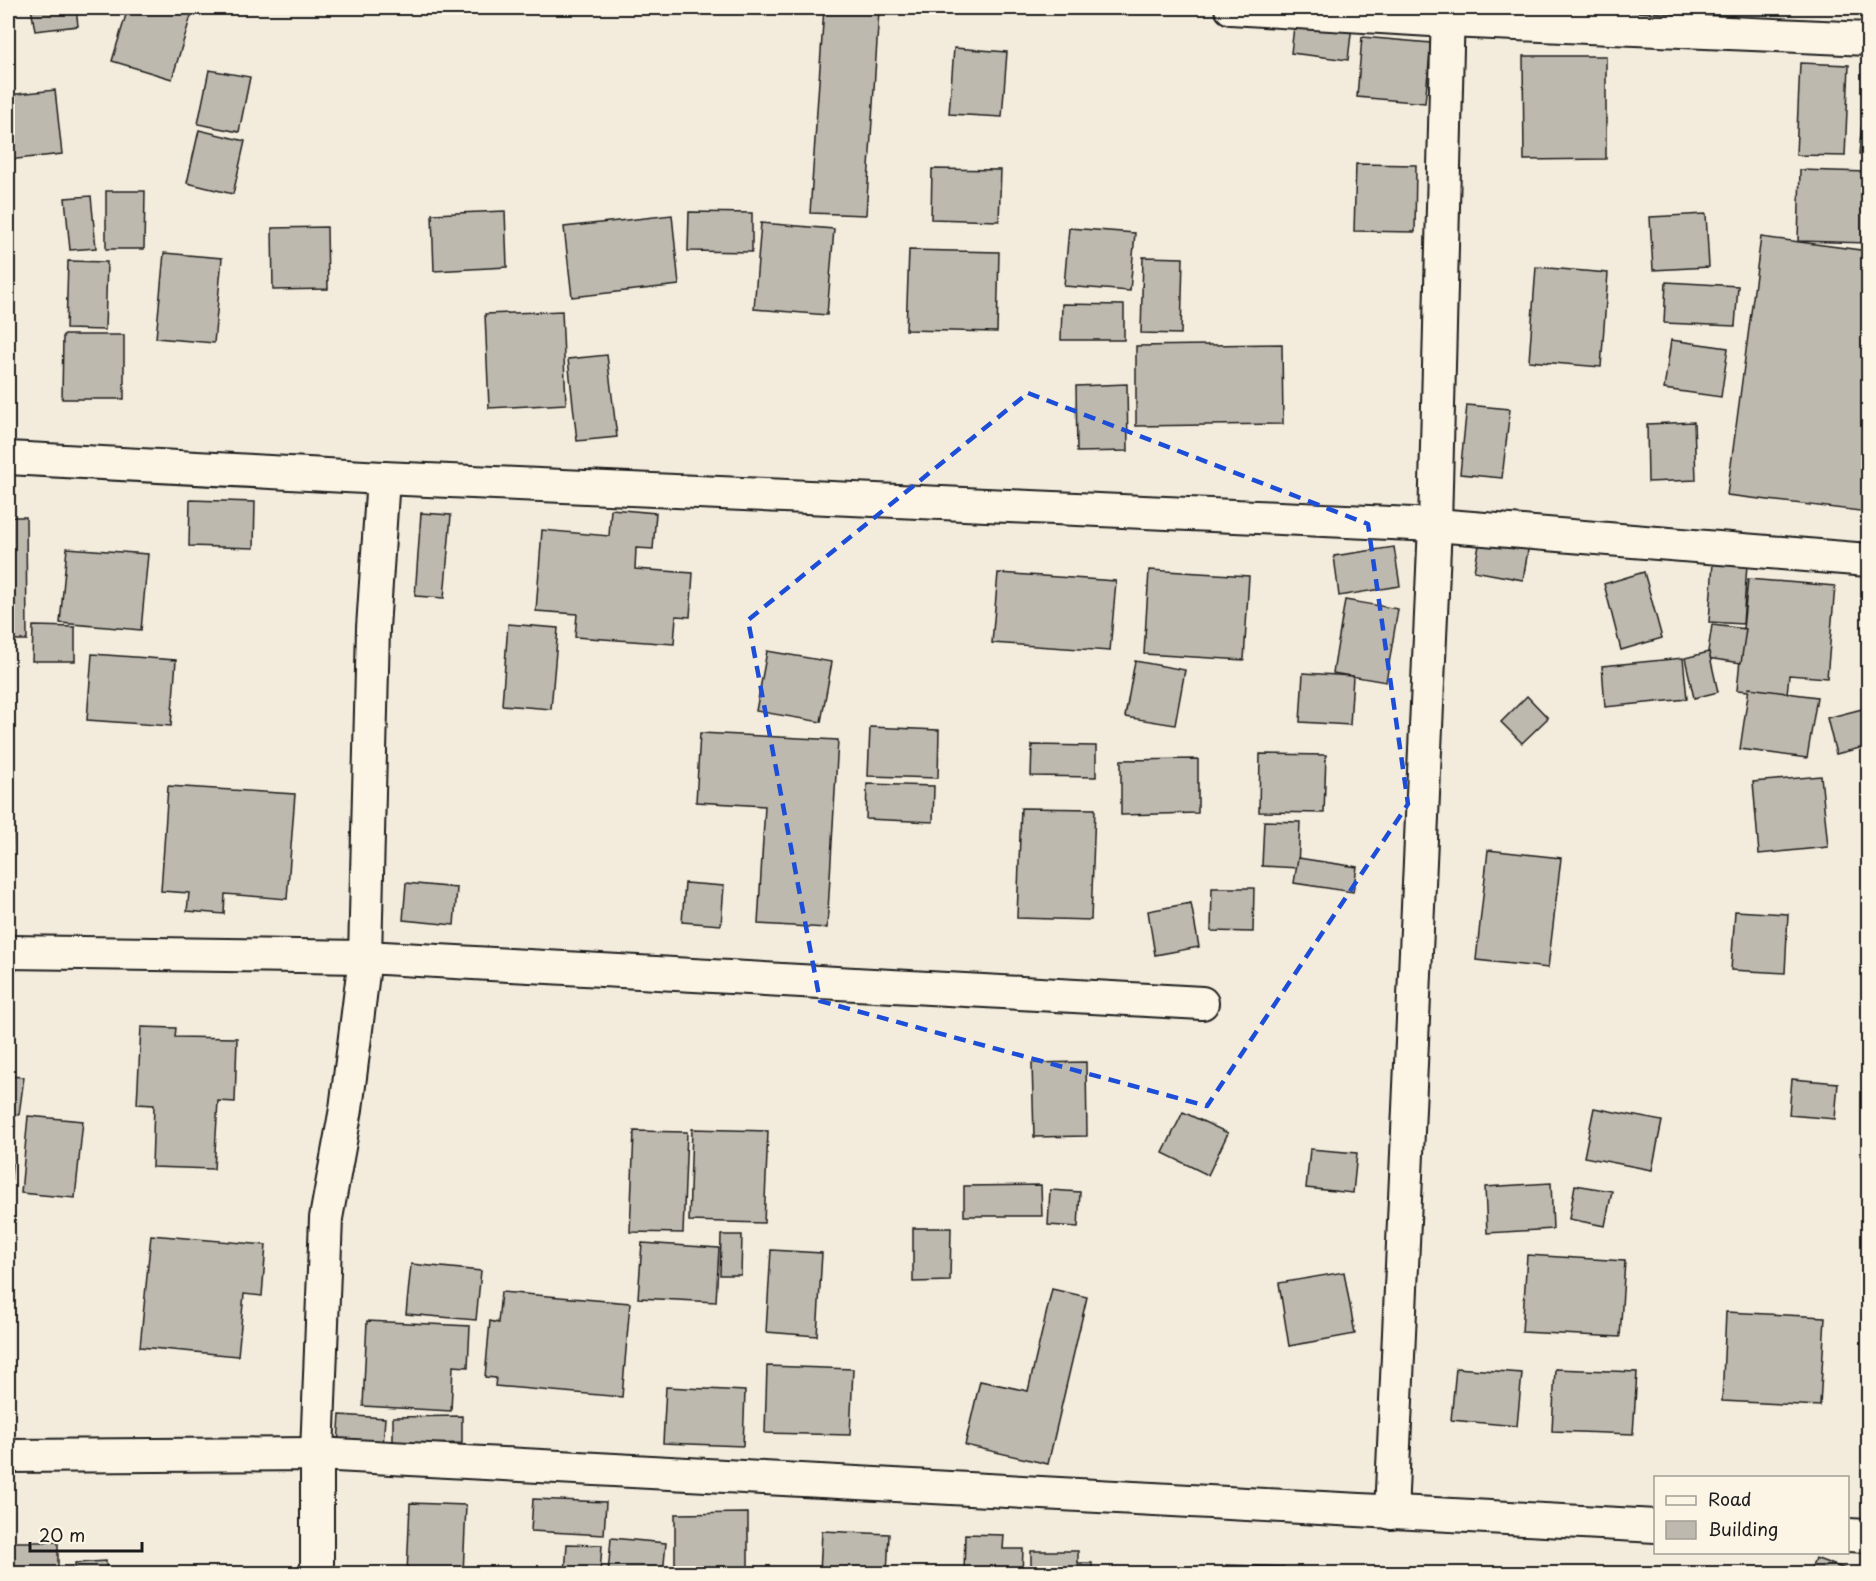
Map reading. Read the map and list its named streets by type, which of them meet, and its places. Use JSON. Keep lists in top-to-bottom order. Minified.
{"legend":["Road","Building"],"scale_bar":"20 m"}
